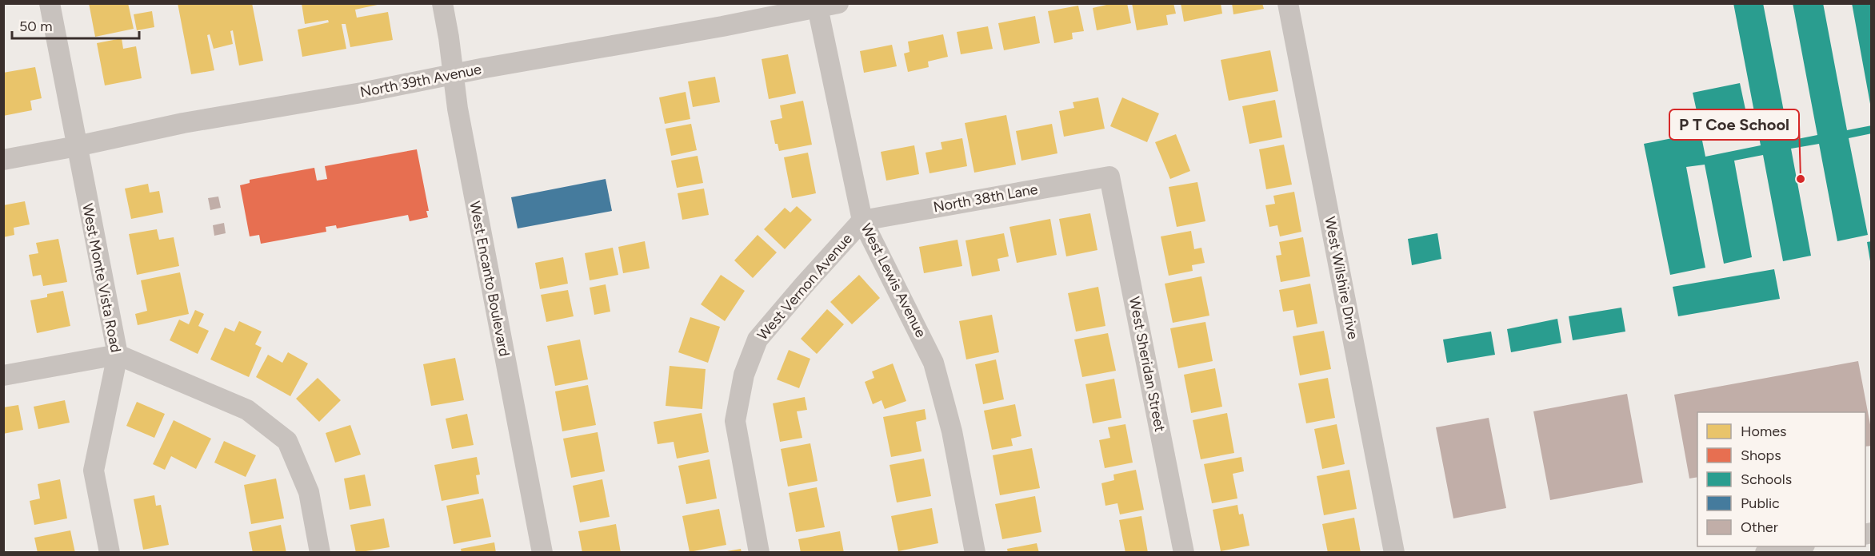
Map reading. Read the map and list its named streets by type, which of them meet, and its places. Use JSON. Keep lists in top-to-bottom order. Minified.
{"streets":{"street":["North 39th Avenue","North 38th Lane","West Monte Vista Road","West Wilshire Drive","West Encanto Boulevard","West Lewis Avenue","West Vernon Avenue","West Sheridan Street"]},"crossings":[["North 39th Avenue","West Monte Vista Road"],["North 39th Avenue","West Encanto Boulevard"],["North 39th Avenue","West Lewis Avenue"],["North 38th Lane","West Lewis Avenue"],["North 38th Lane","West Vernon Avenue"],["North 38th Lane","West Sheridan Street"],["West Lewis Avenue","West Vernon Avenue"]],"places":["P T Coe School"],"legend":["Homes","Shops","Schools","Public","Other"],"scale_bar":"50 m"}
